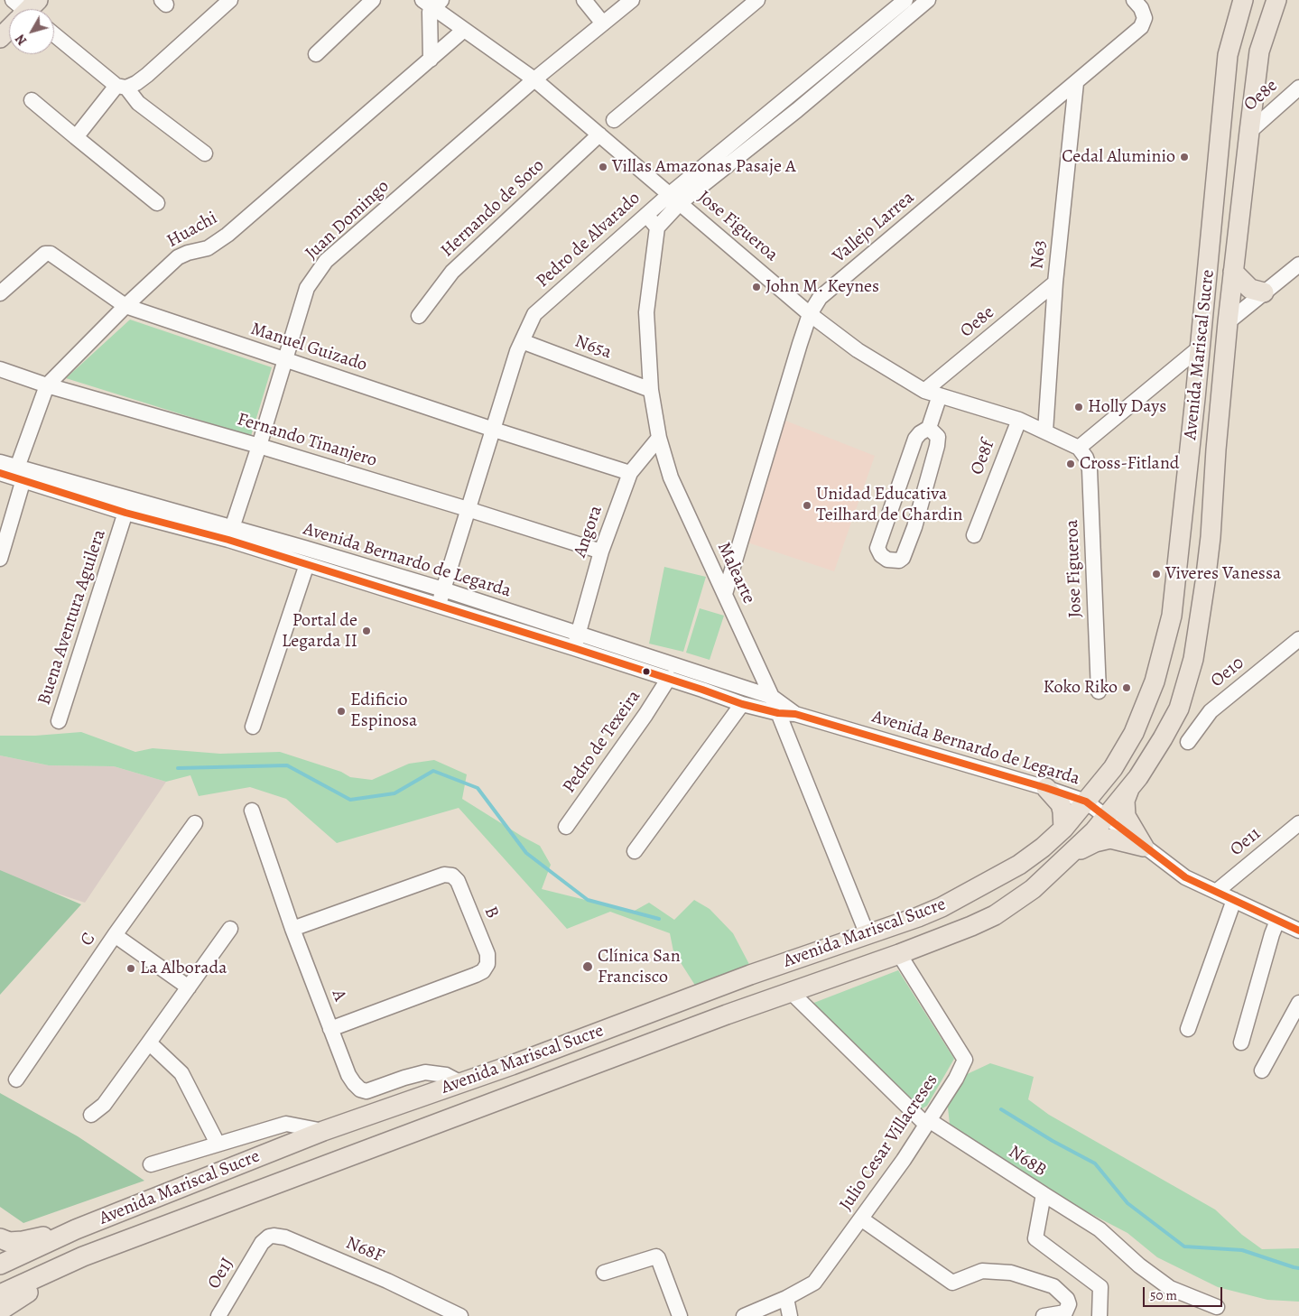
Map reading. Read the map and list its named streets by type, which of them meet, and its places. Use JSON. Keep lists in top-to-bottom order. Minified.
{"streets":{"main road":["Avenida Mariscal Sucre"],"street":["Oe8e","Hernando de Soto","Juan Domingo","Jose Figueroa","Vallejo Larrea","Huachi","Pedro de Alvarado","N63","Manuel Guizado","N65a","Fernando Tinanjero","Oe8f","Angora","Avenida Bernardo de Legarda","Malearte","Buena Aventura Aguilera","Oe10","Pedro de Texeira","Oe11","B","C","A","Julio Cesar Villacreses","N68B","N68F","Oe1J"]},"crossings":[["Oe8e","Jose Figueroa"],["Oe8e","N63"],["Oe8e","Avenida Mariscal Sucre"],["Hernando de Soto","Jose Figueroa"],["Juan Domingo","Jose Figueroa"],["Juan Domingo","Manuel Guizado"],["Juan Domingo","Fernando Tinanjero"],["Juan Domingo","Avenida Bernardo de Legarda"],["Jose Figueroa","Vallejo Larrea"],["Jose Figueroa","Huachi"],["Jose Figueroa","Pedro de Alvarado"],["Jose Figueroa","N63"],["Jose Figueroa","Oe8f"],["Vallejo Larrea","N63"],["Vallejo Larrea","Malearte"],["Huachi","Manuel Guizado"],["Huachi","Fernando Tinanjero"],["Huachi","Avenida Bernardo de Legarda"],["Pedro de Alvarado","Manuel Guizado"],["Pedro de Alvarado","N65a"],["Pedro de Alvarado","Fernando Tinanjero"],["Pedro de Alvarado","Avenida Bernardo de Legarda"],["Pedro de Alvarado","Malearte"],["Manuel Guizado","Angora"],["N65a","Malearte"],["Avenida Mariscal Sucre","Avenida Bernardo de Legarda"],["Avenida Mariscal Sucre","Malearte"],["Avenida Mariscal Sucre","A"],["Avenida Mariscal Sucre","Julio Cesar Villacreses"],["Avenida Mariscal Sucre","N68B"],["Fernando Tinanjero","Angora"],["Angora","Avenida Bernardo de Legarda"],["Angora","Malearte"],["Avenida Bernardo de Legarda","Malearte"],["Avenida Bernardo de Legarda","Buena Aventura Aguilera"],["Avenida Bernardo de Legarda","Pedro de Texeira"],["Avenida Bernardo de Legarda","Oe11"],["B","A"],["Julio Cesar Villacreses","N68B"],["N68F","Oe1J"]],"places":["Cedal Aluminio","Villas Amazonas Pasaje A","John M. Keynes","Holly Days","Cross-Fitland","Unidad Educativa Teilhard de Chardin","Viveres Vanessa","Portal de Legarda II","Koko Riko","Edificio Espinosa","Clínica San Francisco","La Alborada"],"scale_bar":"50 m","north":"bottom left"}
